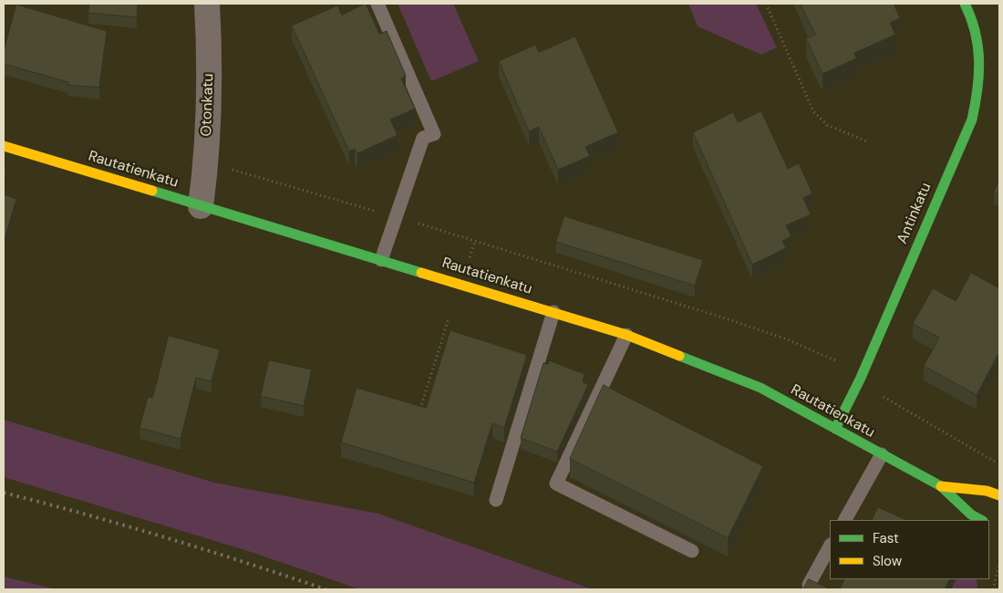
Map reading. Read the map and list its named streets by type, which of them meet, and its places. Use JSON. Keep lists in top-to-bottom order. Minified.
{"streets":{"street":["Otonkatu","Rautatienkatu","Antinkatu"]},"crossings":[["Otonkatu","Rautatienkatu"],["Rautatienkatu","Antinkatu"]],"legend":["Fast","Slow"]}
